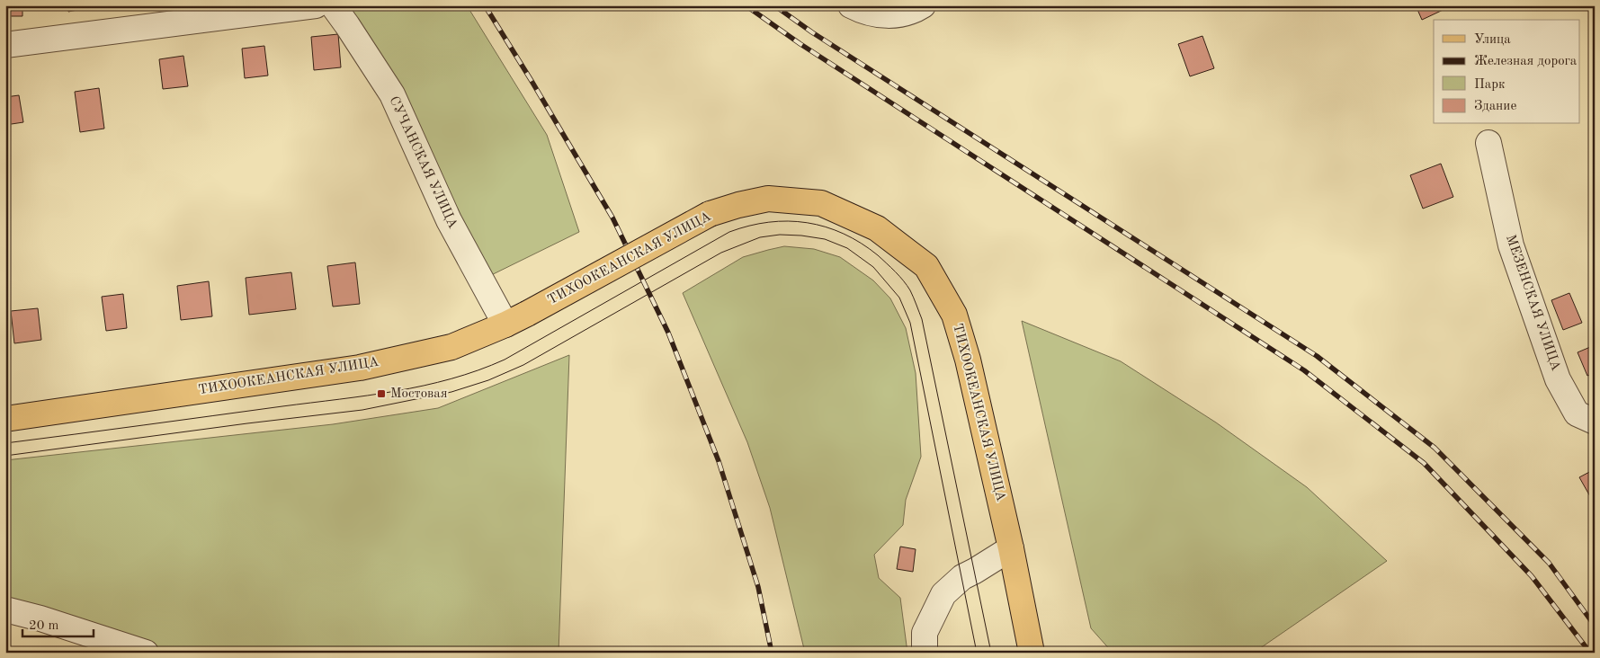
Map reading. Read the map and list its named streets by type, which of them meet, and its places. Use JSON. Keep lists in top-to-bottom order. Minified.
{"streets":{"main road":["ТИХООКЕАНСКАЯ УЛИЦА"],"street":["СУЧАНСКАЯ УЛИЦА","МЕЗЕНСКАЯ УЛИЦА"]},"crossings":[["СУЧАНСКАЯ УЛИЦА","ТИХООКЕАНСКАЯ УЛИЦА"]],"places":{"transit":["Мостовая"]},"legend":["Улица","Железная дорога","Парк","Здание"],"scale_bar":"20 m"}
